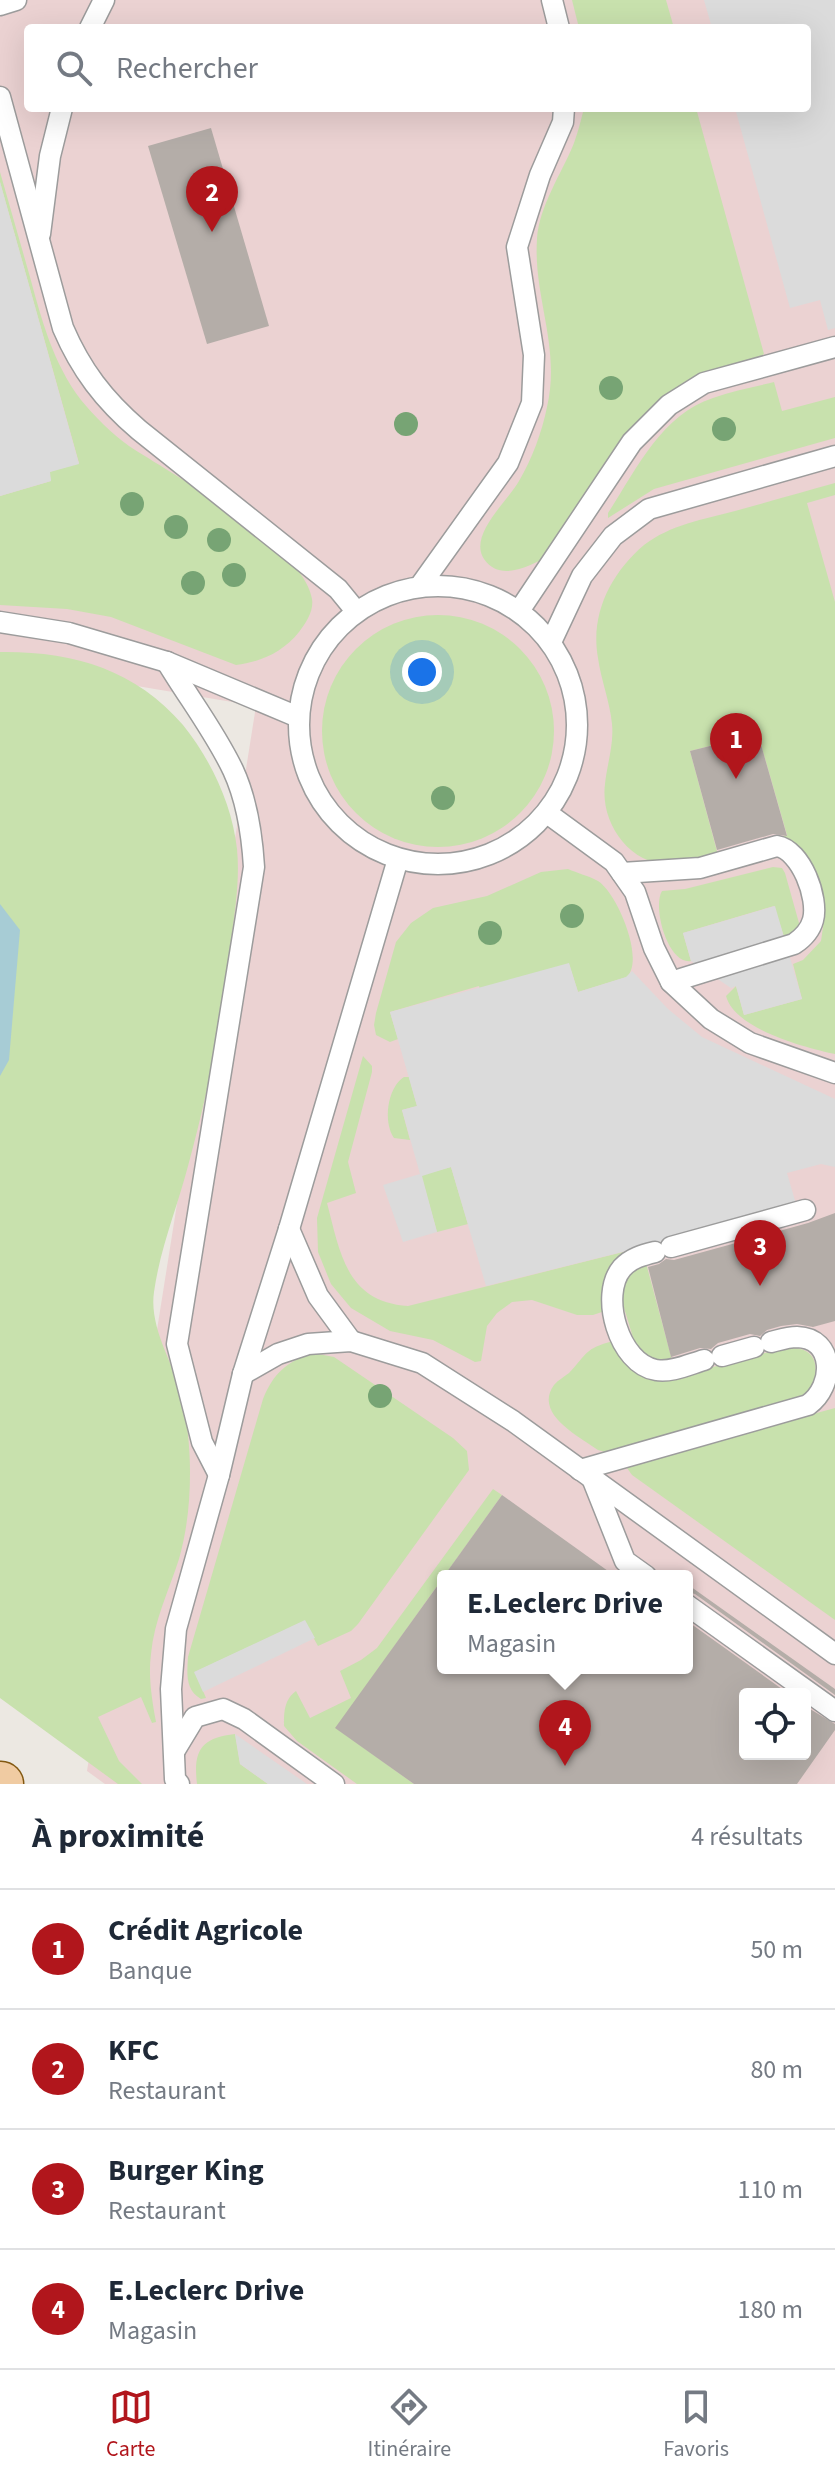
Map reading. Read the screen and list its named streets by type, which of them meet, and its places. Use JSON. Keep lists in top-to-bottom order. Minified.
{"page":{"search":"Rechercher","pins":["2","1","3","4"],"popup":["E.Leclerc Drive","Magasin"],"heading":["À proximité","4 résultats"],"list":[{"mark":"1","name":"Crédit Agricole","note":"Banque","value":"50 m"},{"mark":"2","name":"KFC","note":"Restaurant","value":"80 m"},{"mark":"3","name":"Burger King","note":"Restaurant","value":"110 m"},{"mark":"4","name":"E.Leclerc Drive","note":"Magasin","value":"180 m"}],"nav":["Carte","Itinéraire","Favoris"]}}
